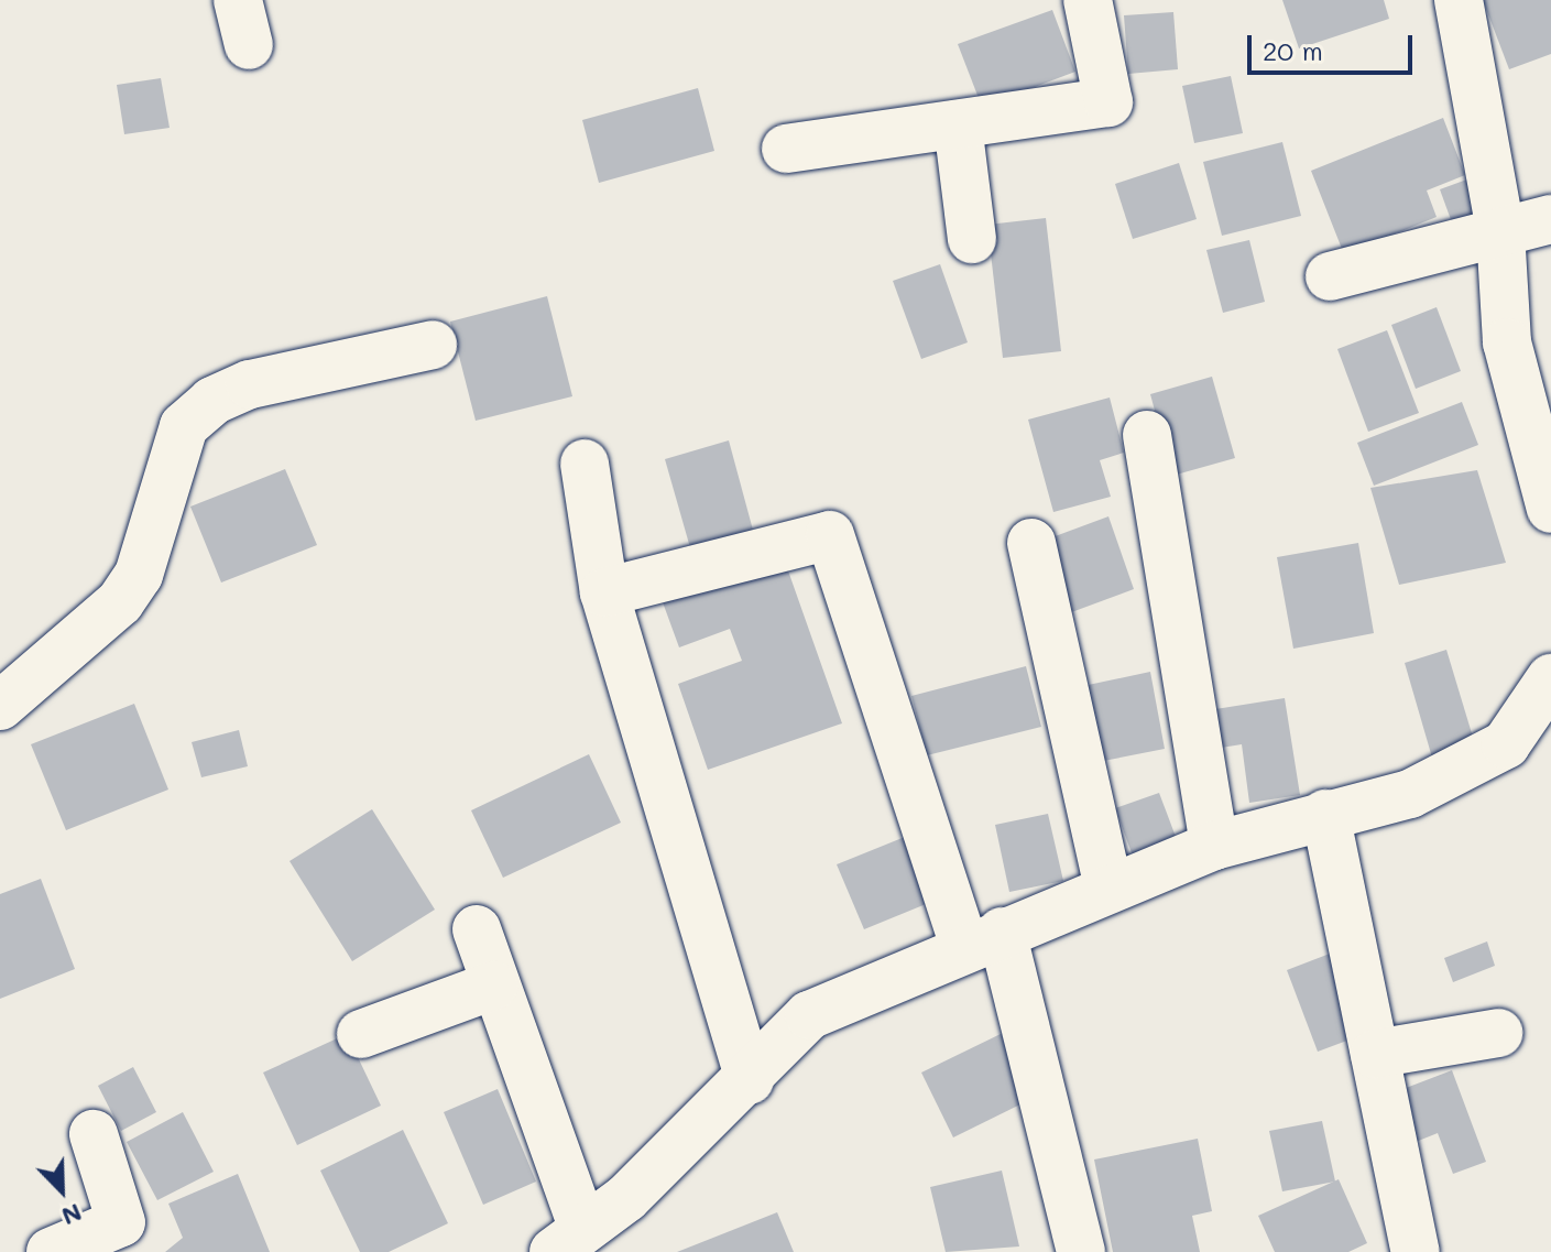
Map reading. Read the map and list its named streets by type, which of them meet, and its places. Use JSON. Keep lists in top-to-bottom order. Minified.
{"scale_bar":"20 m","north":"bottom right"}
